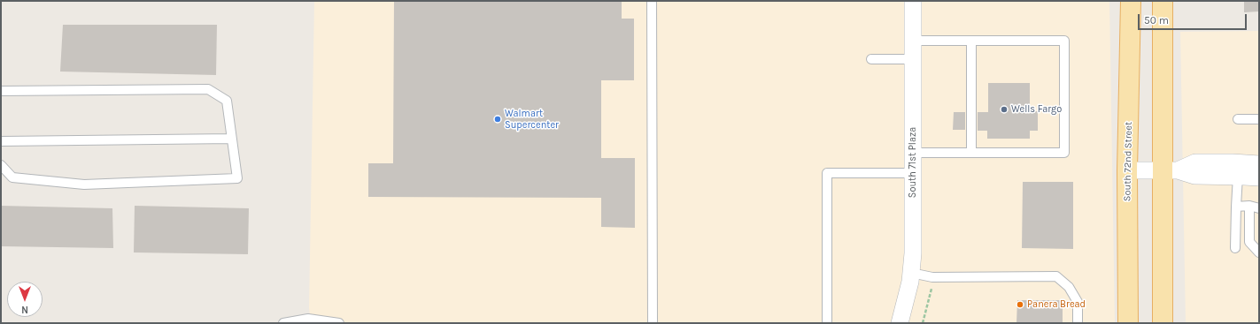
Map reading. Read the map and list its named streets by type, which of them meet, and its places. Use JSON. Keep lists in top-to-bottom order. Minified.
{"streets":{"main road":["South 72nd Street"],"street":["South 71st Plaza"]},"places":["Wells Fargo","Walmart Supercenter","Panera Bread"],"scale_bar":"50 m","north":"bottom"}
